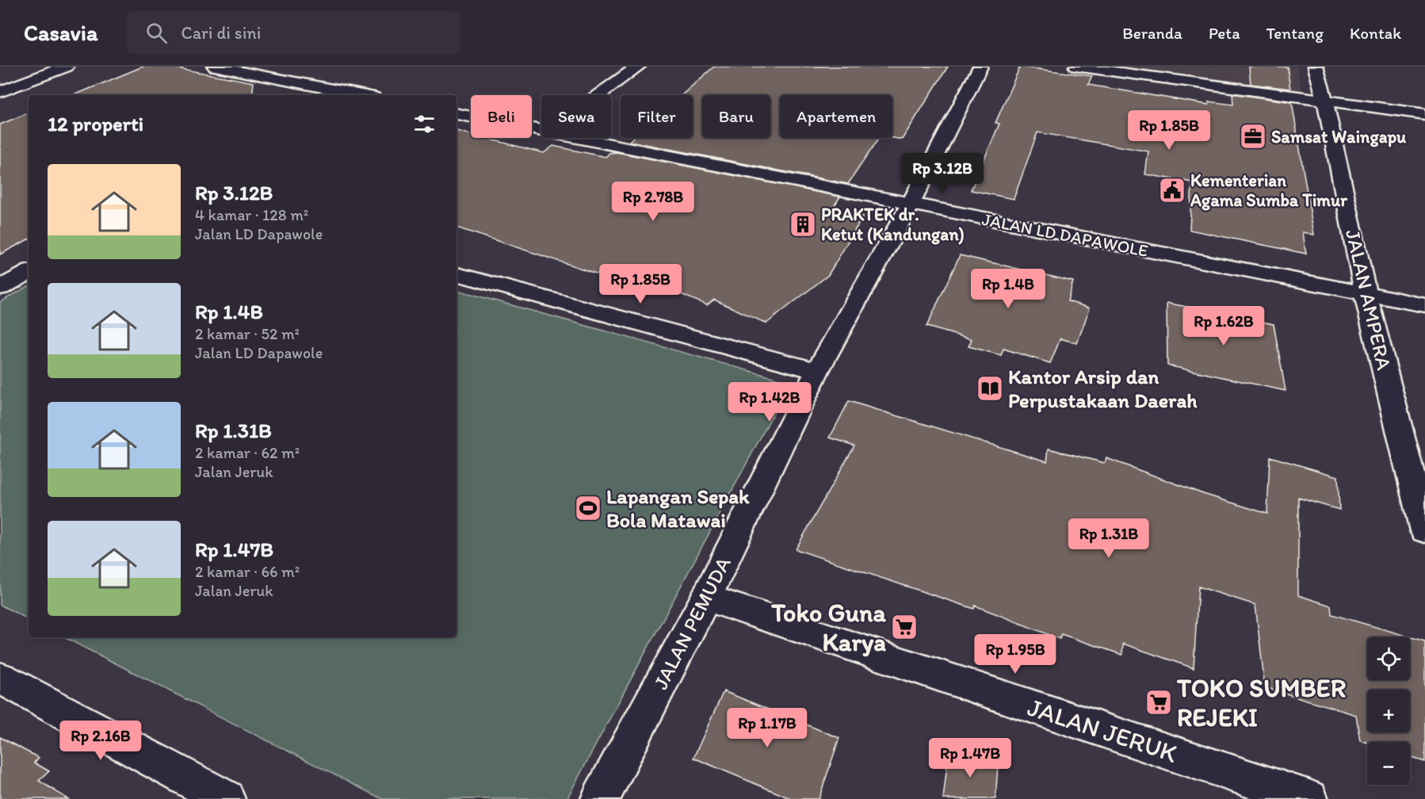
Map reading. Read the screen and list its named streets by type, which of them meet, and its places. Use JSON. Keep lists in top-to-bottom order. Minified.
{"streets":{"street":["JALAN LD DAPAWOLE","JALAN AMPERA","JALAN PEMUDA","JALAN JERUK"]},"crossings":[["JALAN LD DAPAWOLE","JALAN AMPERA"],["JALAN LD DAPAWOLE","JALAN PEMUDA"],["JALAN PEMUDA","JALAN JERUK"]],"places":{"office":["Samsat Waingapu"],"public building":["Kementerian Agama Sumba Timur"],"building":["PRAKTEK dr. Ketut (Kandungan)"],"library":["Kantor Arsip dan Perpustakaan Daerah"],"sports":["Lapangan Sepak Bola Matawai"],"supermarket":["Toko Guna Karya","TOKO SUMBER REJEKI"]},"page":{"header":"Casavia","search":"Cari di sini","nav":["Beranda","Peta","Tentang","Kontak"],"chip":["Beli","Sewa","Filter","Baru","Apartemen"],"heading":"12 properti","price":["Rp 1.85B","Rp 3.12B","Rp 2.78B","Rp 1.85B","Rp 1.4B","Rp 1.62B","Rp 1.42B","Rp 1.31B","Rp 1.95B","Rp 1.17B","Rp 2.16B","Rp 1.47B"],"list":[{"name":"Rp 3.12B","note":"4 kamar · 128 m² · Jalan LD Dapawole"},{"name":"Rp 1.4B","note":"2 kamar · 52 m² · Jalan LD Dapawole"},{"name":"Rp 1.31B","note":"2 kamar · 62 m² · Jalan Jeruk"},{"name":"Rp 1.47B","note":"2 kamar · 66 m² · Jalan Jeruk"}],"map_buttons":["+","−"]}}
